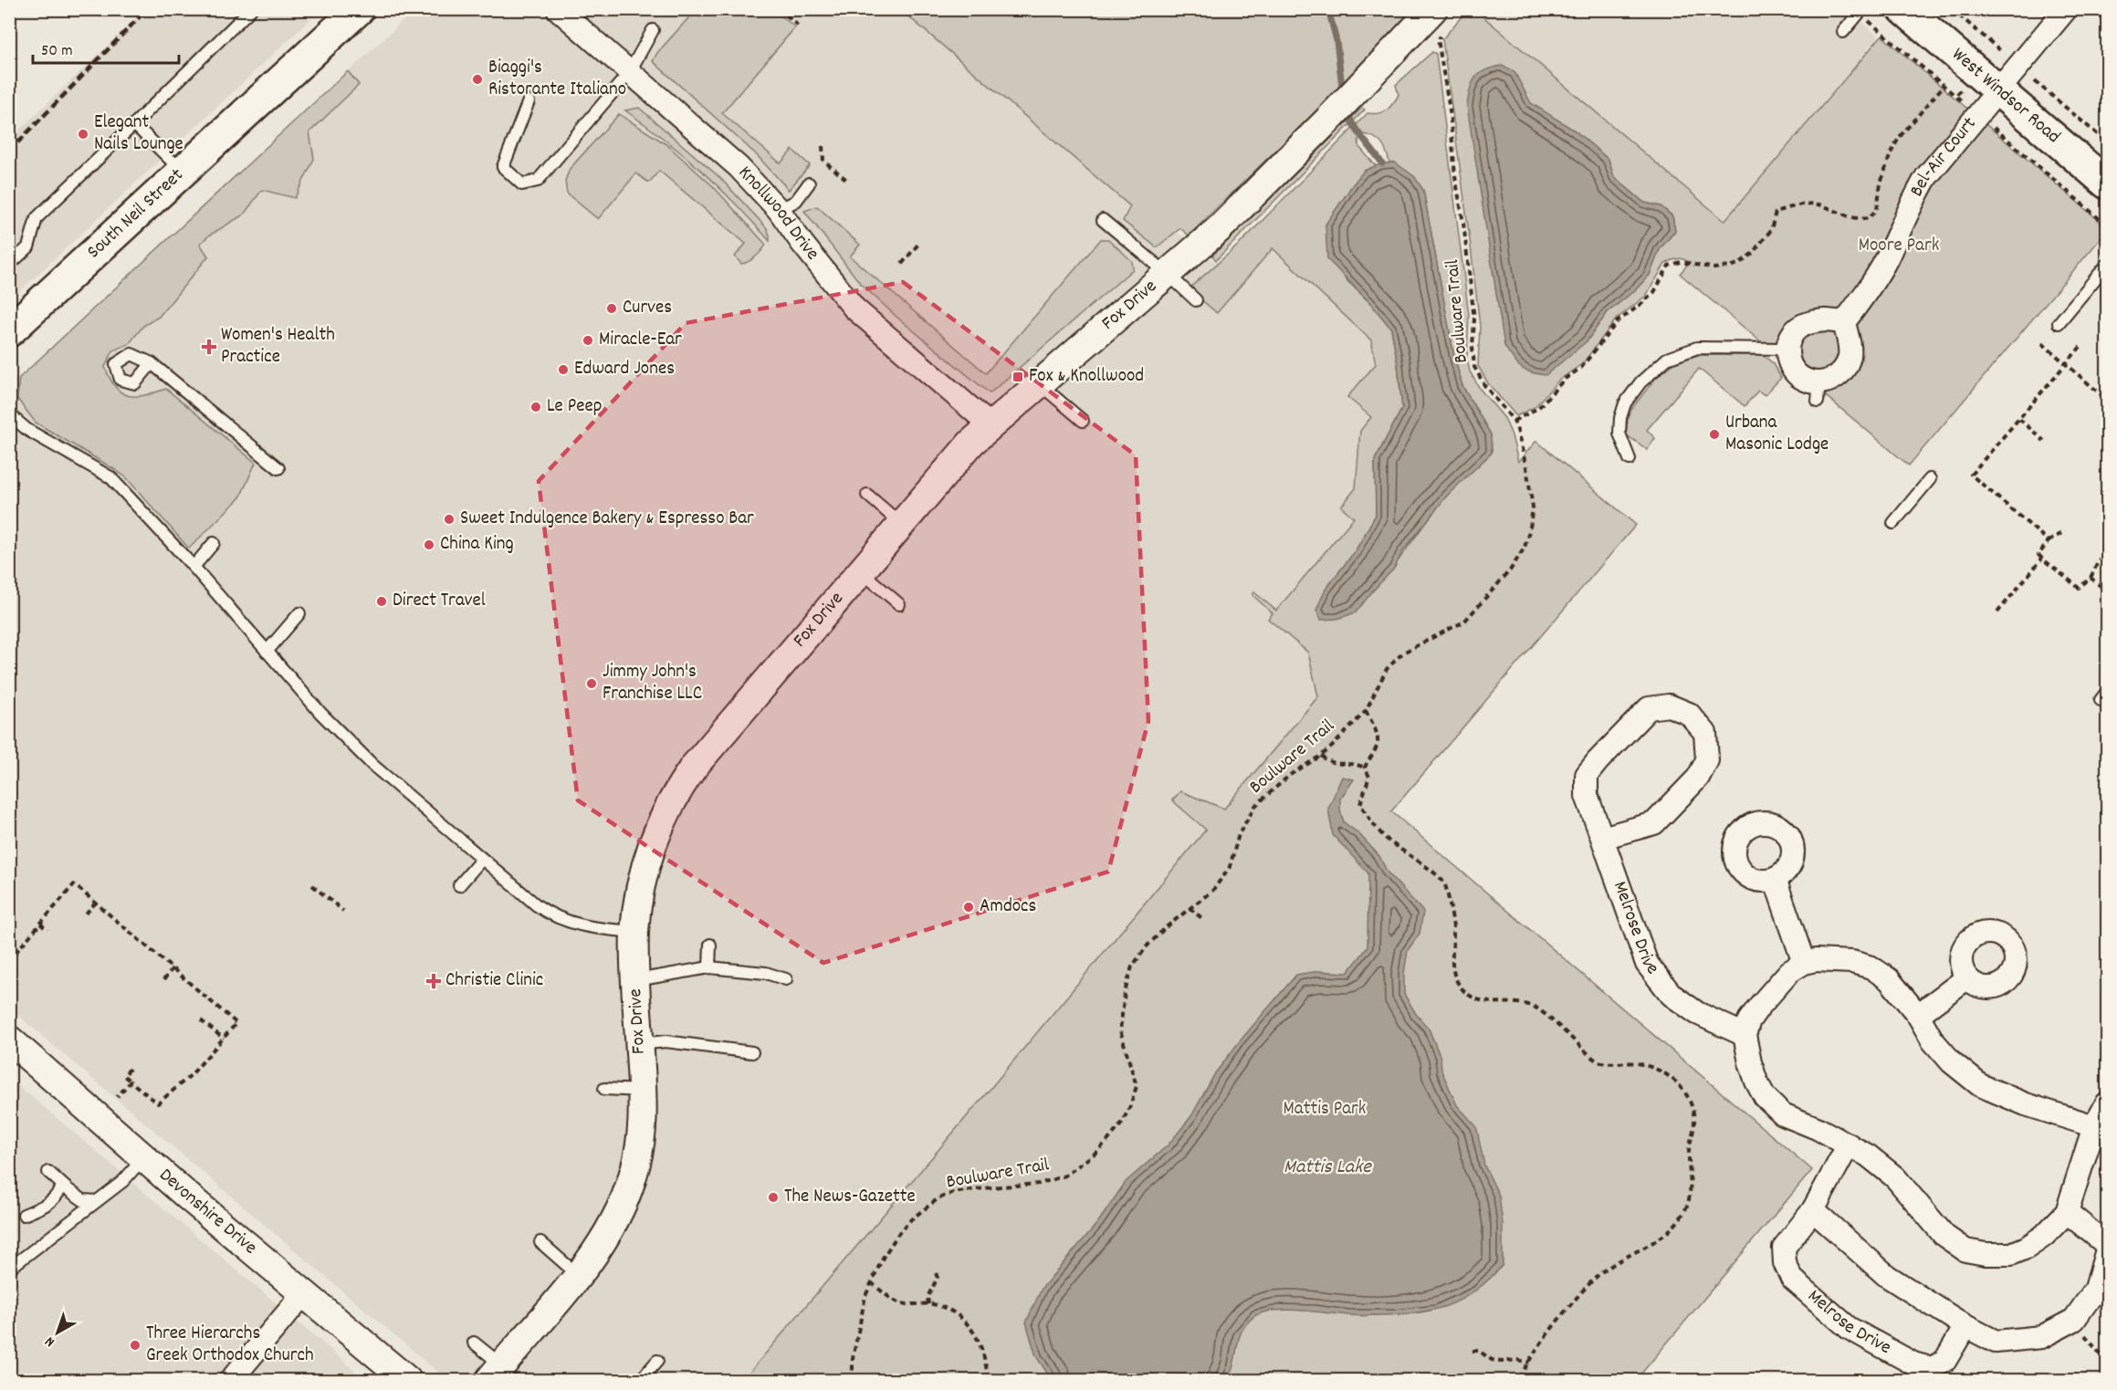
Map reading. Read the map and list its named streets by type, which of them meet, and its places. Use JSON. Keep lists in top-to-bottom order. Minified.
{"streets":{"main road":["West Windsor Road","South Neil Street"],"street":["Bel-Air Court","Knollwood Drive","Fox Drive","Melrose Drive","Devonshire Drive"],"path":["Boulware Trail"]},"crossings":[["West Windsor Road","Bel-Air Court"],["Knollwood Drive","Fox Drive"]],"water":["Mattis Lake"],"parks":["Moore Park","Mattis Park"],"places":{"other":["Biaggi's Ristorante Italiano","Elegant Nails Lounge","Curves","Miracle-Ear","Edward Jones","Le Peep","Urbana Masonic Lodge","Sweet Indulgence Bakery & Espresso Bar","China King","Direct Travel","Jimmy John's Franchise LLC","Amdocs","The News-Gazette","Three Hierarchs Greek Orthodox Church"],"health":["Women's Health Practice","Christie Clinic"],"transit":["Fox & Knollwood"]},"scale_bar":"50 m","north":"bottom left"}
